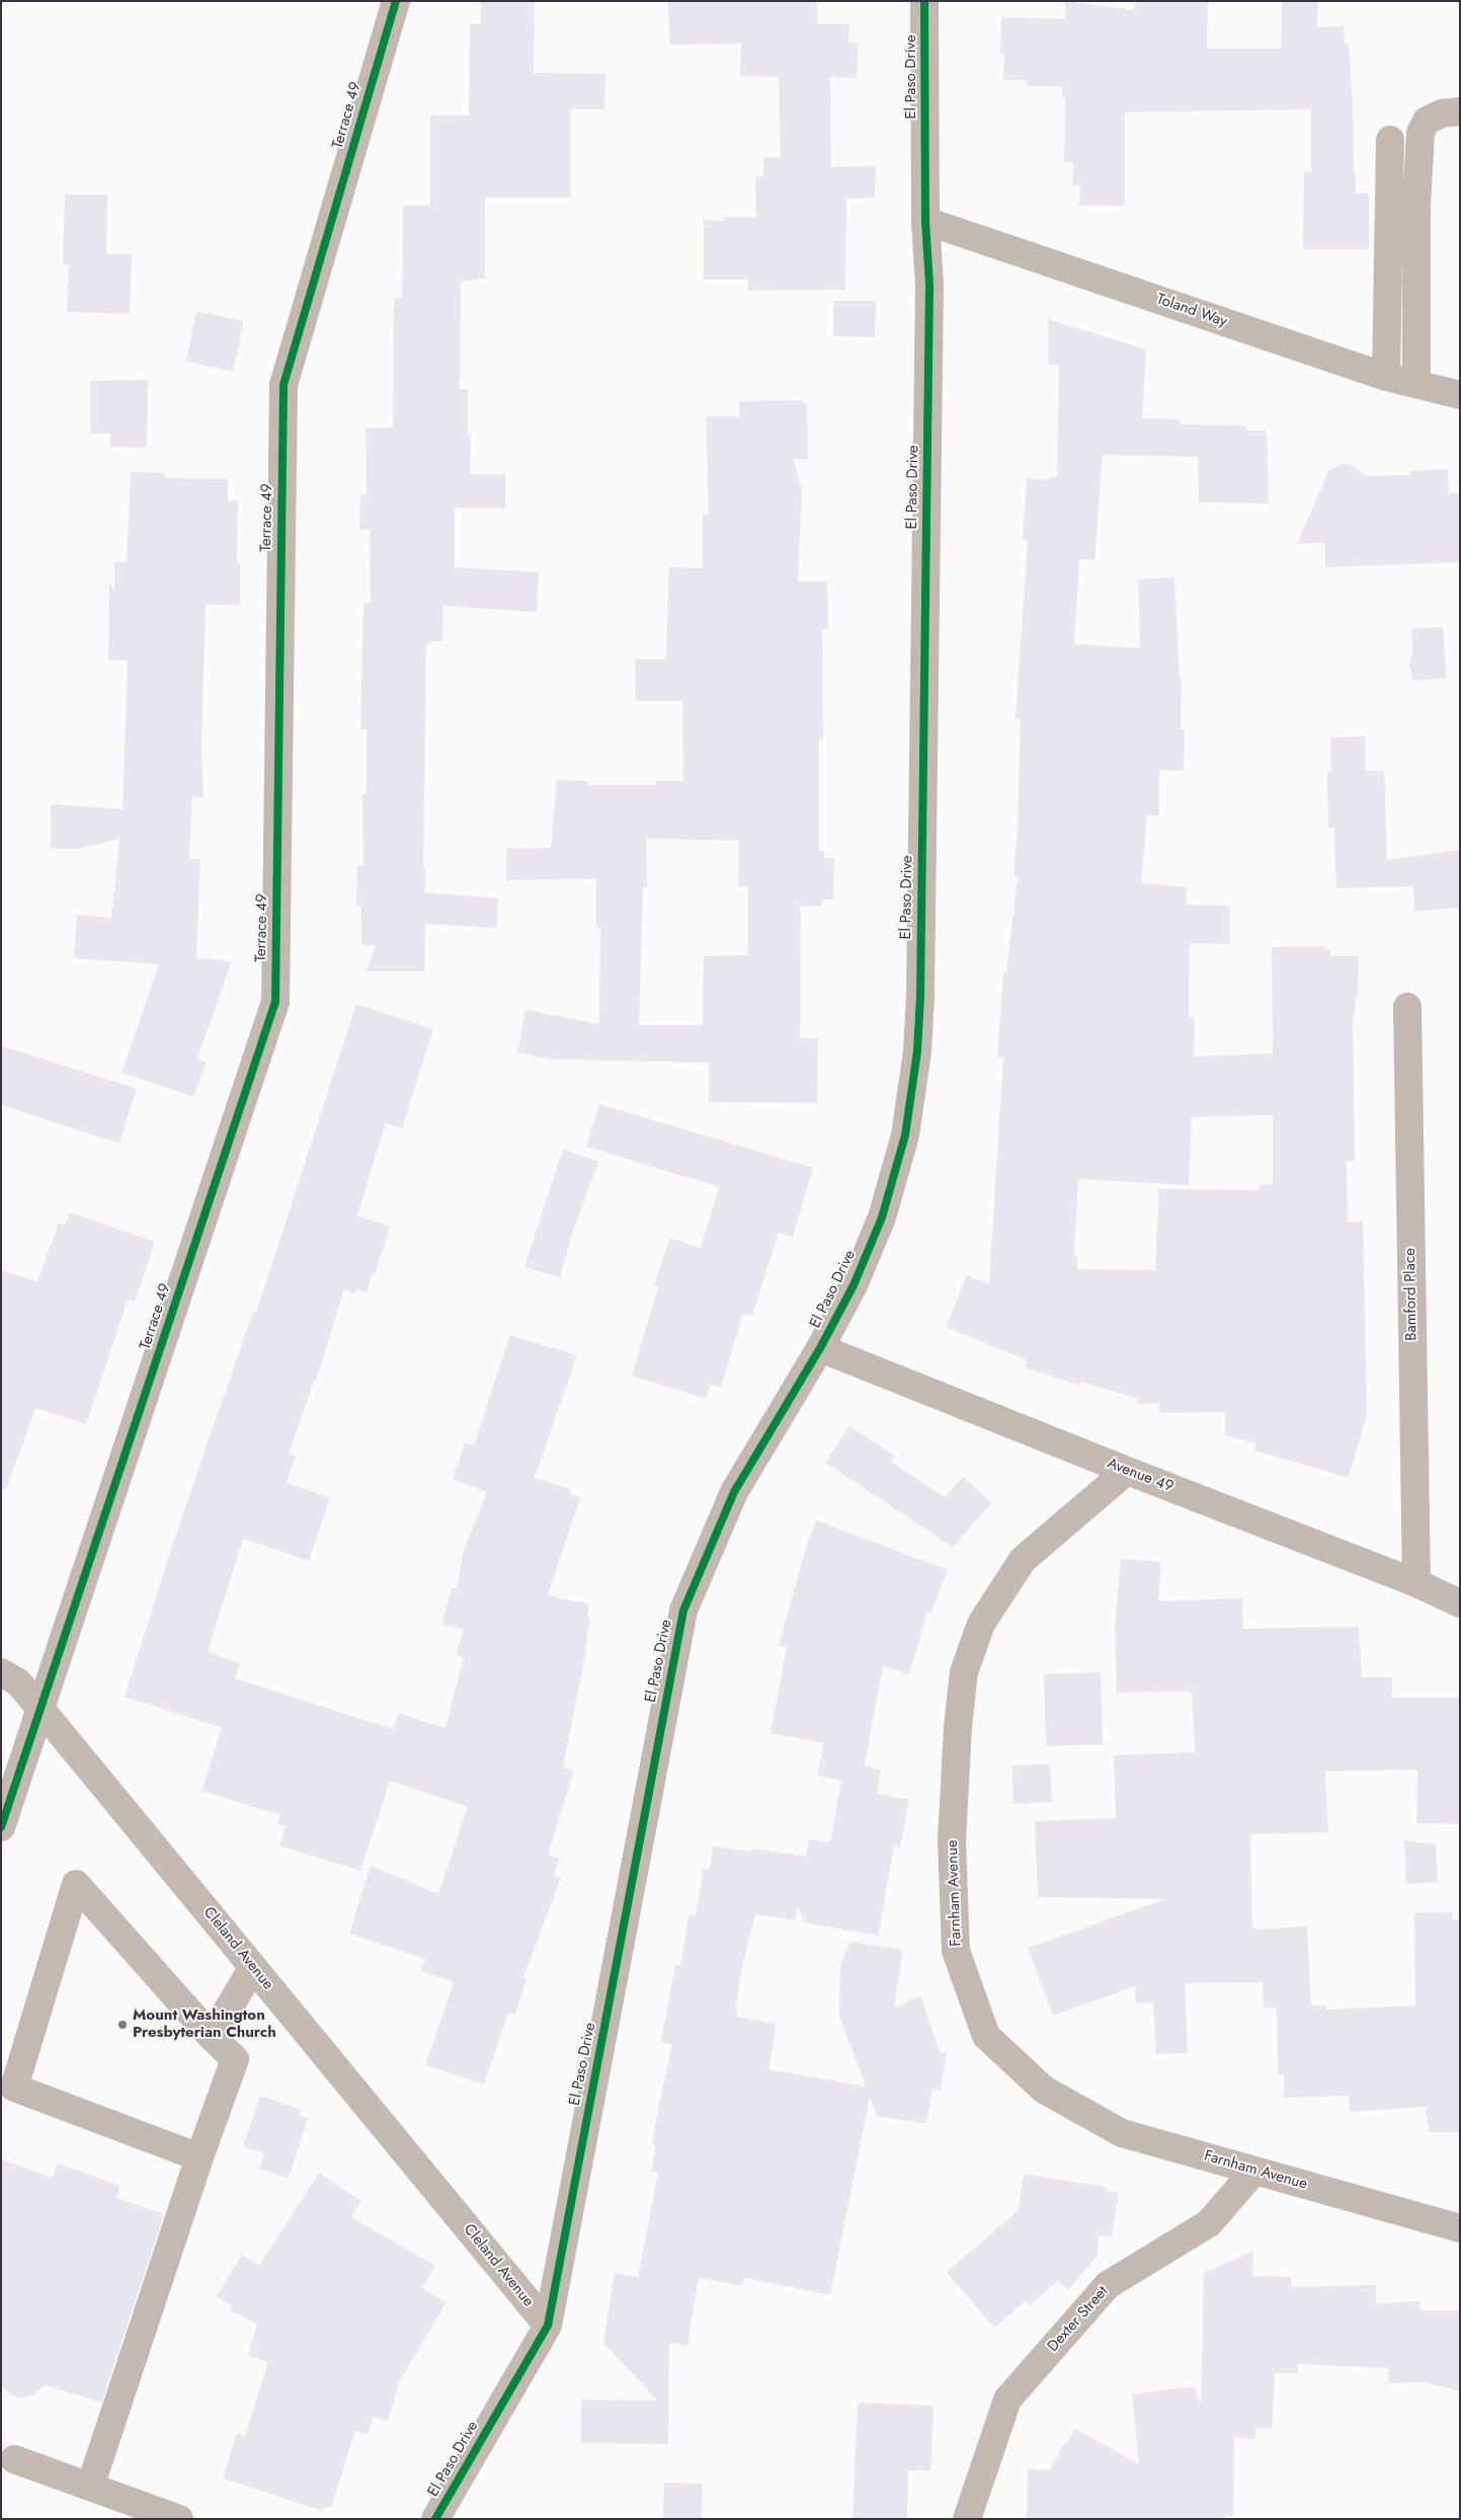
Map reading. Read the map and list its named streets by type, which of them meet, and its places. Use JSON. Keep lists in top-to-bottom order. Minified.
{"streets":{"street":["El Paso Drive","Terrace 49","Toland Way","Bamford Place","Avenue 49","Farnham Avenue","Cleland Avenue","Dexter Street"]},"crossings":[["El Paso Drive","Toland Way"],["El Paso Drive","Avenue 49"],["El Paso Drive","Cleland Avenue"],["Terrace 49","Cleland Avenue"],["Bamford Place","Avenue 49"],["Avenue 49","Farnham Avenue"],["Farnham Avenue","Dexter Street"]],"places":["Mount Washington Presbyterian Church"]}
